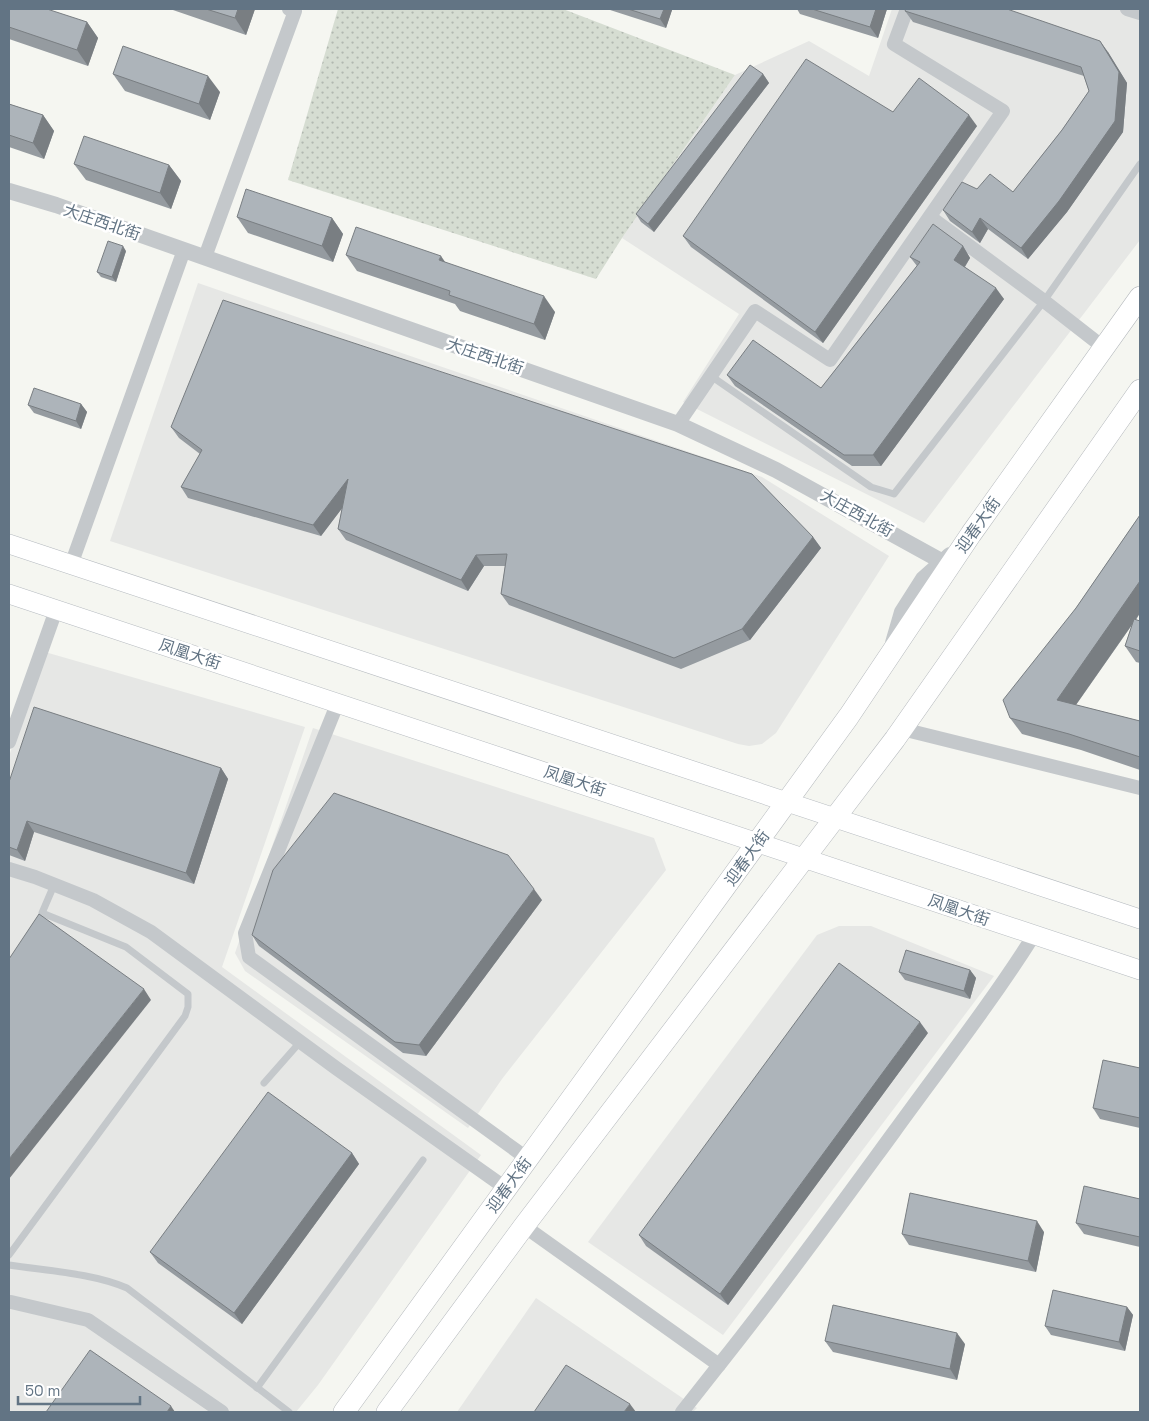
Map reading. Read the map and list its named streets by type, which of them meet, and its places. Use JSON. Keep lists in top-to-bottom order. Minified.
{"streets":{"main road":["迎春大街","凤凰大街"],"street":["大庄西北街"]},"crossings":[["迎春大街","凤凰大街"]],"scale_bar":"50 m"}
